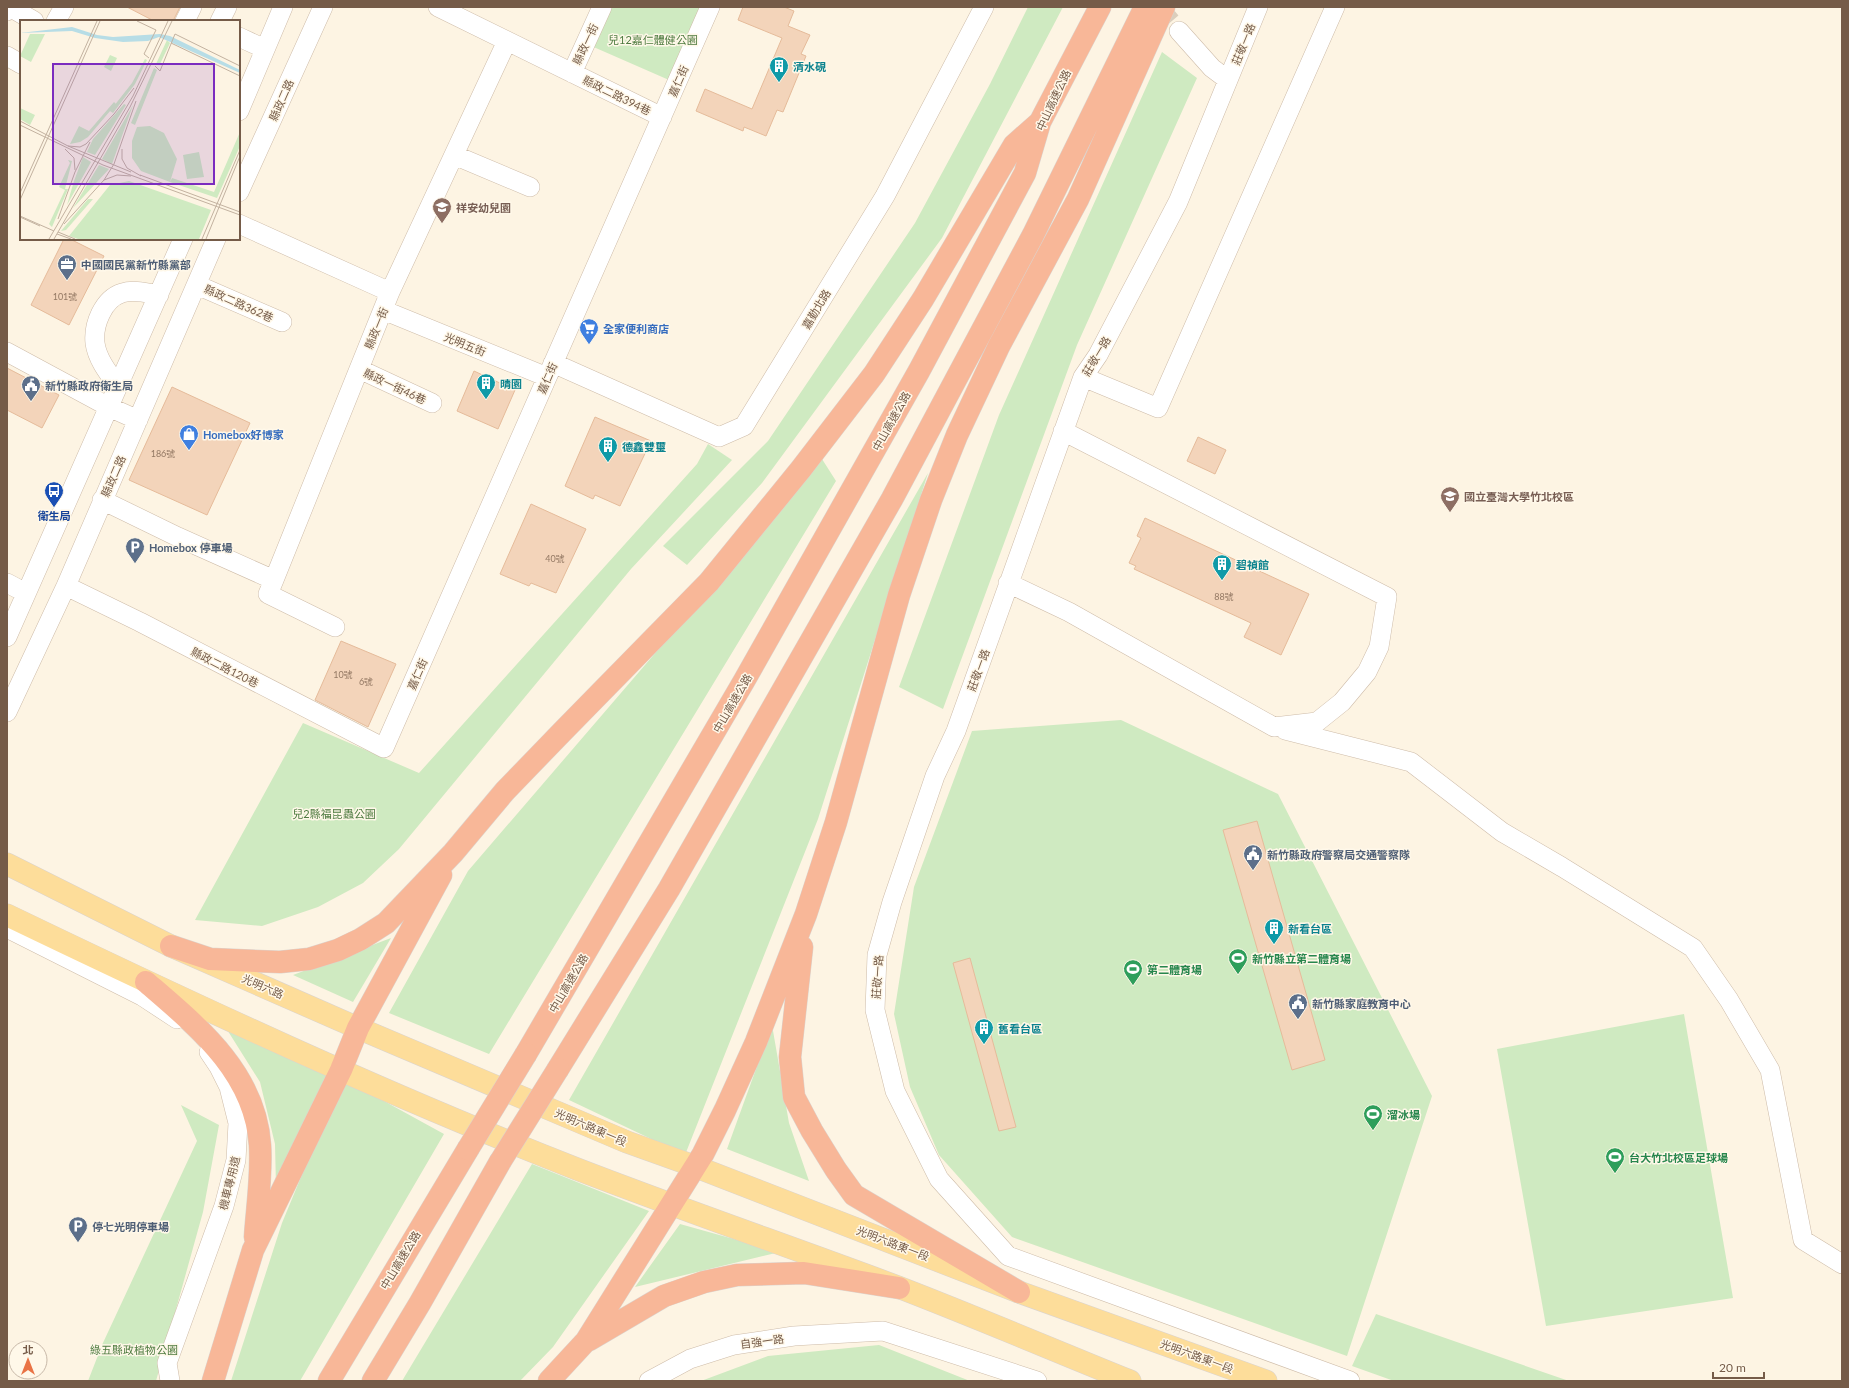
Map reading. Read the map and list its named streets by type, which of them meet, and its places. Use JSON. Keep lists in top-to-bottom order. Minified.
{"streets":{"highway":["中山高速公路"],"main road":["光明六路","光明六路東一段"],"street":["縣政一街","莊敬一路","嘉仁街","縣政二路394巷","縣政二路","縣政二路362巷","嘉勤北路","光明五街","縣政一街46巷","縣政二路120巷","機車專用道","自強一路"]},"crossings":[["縣政一街","縣政二路394巷"],["縣政一街","光明五街"],["縣政一街","縣政一街46巷"],["嘉仁街","縣政二路394巷"],["嘉仁街","嘉勤北路"],["嘉仁街","光明五街"],["嘉仁街","縣政二路120巷"],["縣政二路","縣政二路362巷"],["縣政二路","縣政二路120巷"],["嘉勤北路","光明五街"],["光明六路","光明六路東一段"]],"parks":["兒12嘉仁體健公園","兒2縣福昆蟲公園","綠五縣政植物公園"],"places":{"building":["清水硯","晴園","德鑫雙璽","碧禎館","新看台區","舊看台區"],"school or university":["祥安幼兒園","國立臺灣大學竹北校區"],"office":["中國國民黨新竹縣黨部"],"supermarket":["全家便利商店"],"public building":["新竹縣政府衛生局","新竹縣政府警察局交通警察隊","新竹縣家庭教育中心"],"shop":["Homebox好博家"],"bus stop":["衛生局"],"parking":["Homebox 停車場","停七光明停車場"],"sports":["新竹縣立第二體育場","第二體育場","溜冰場","台大竹北校區足球場"]},"house_numbers":["101號","186號","40號","88號","10號","6號"],"scale_bar":"20 m","north":"top"}
